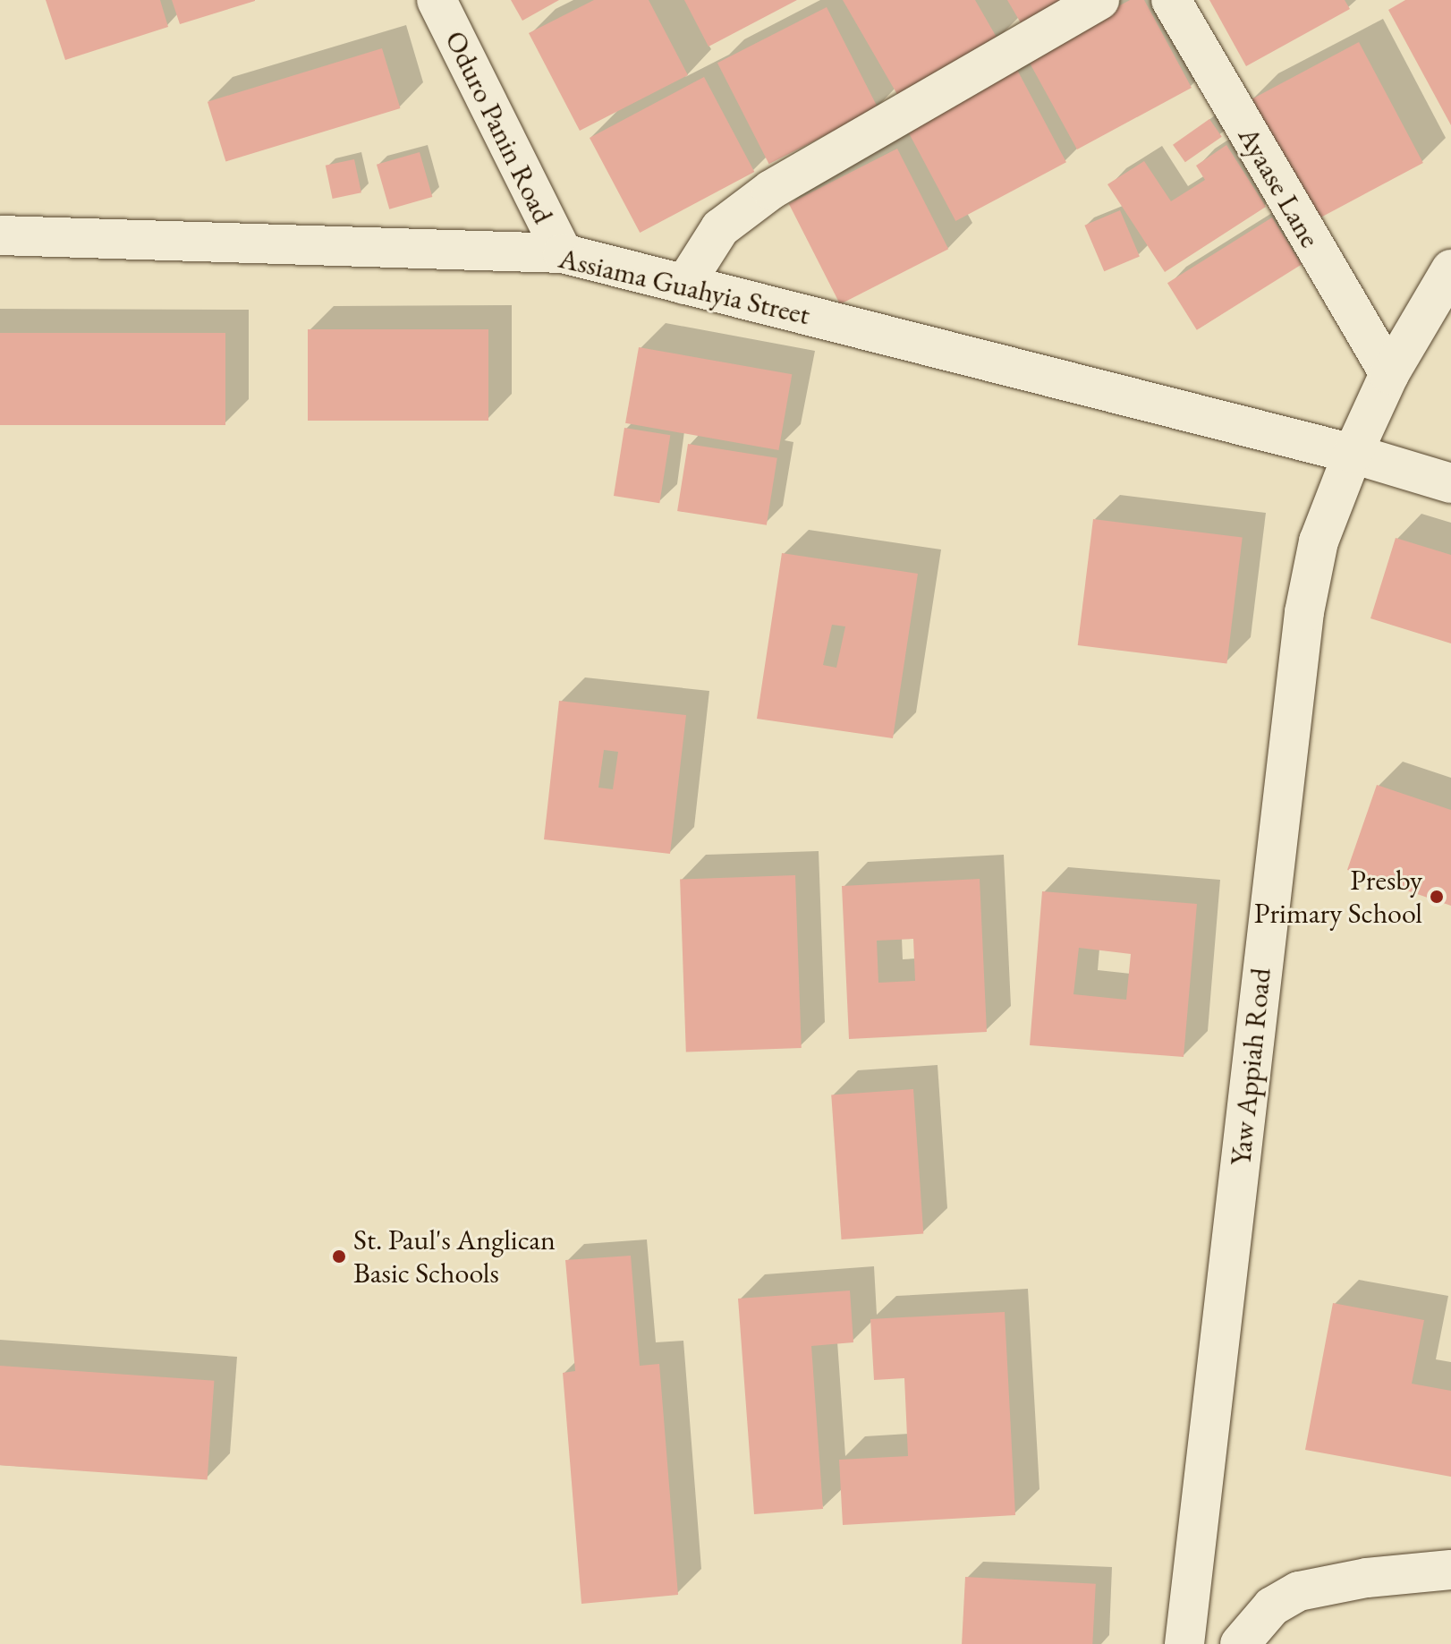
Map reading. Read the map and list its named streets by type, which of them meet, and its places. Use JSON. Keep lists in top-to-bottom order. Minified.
{"streets":{"street":["Oduro Panin Road","Ayaase Lane","Assiama Guahyia Street","Yaw Appiah Road"]},"crossings":[["Oduro Panin Road","Assiama Guahyia Street"],["Ayaase Lane","Yaw Appiah Road"],["Assiama Guahyia Street","Yaw Appiah Road"]],"places":["Presby Primary School","St. Paul's Anglican Basic Schools"]}
